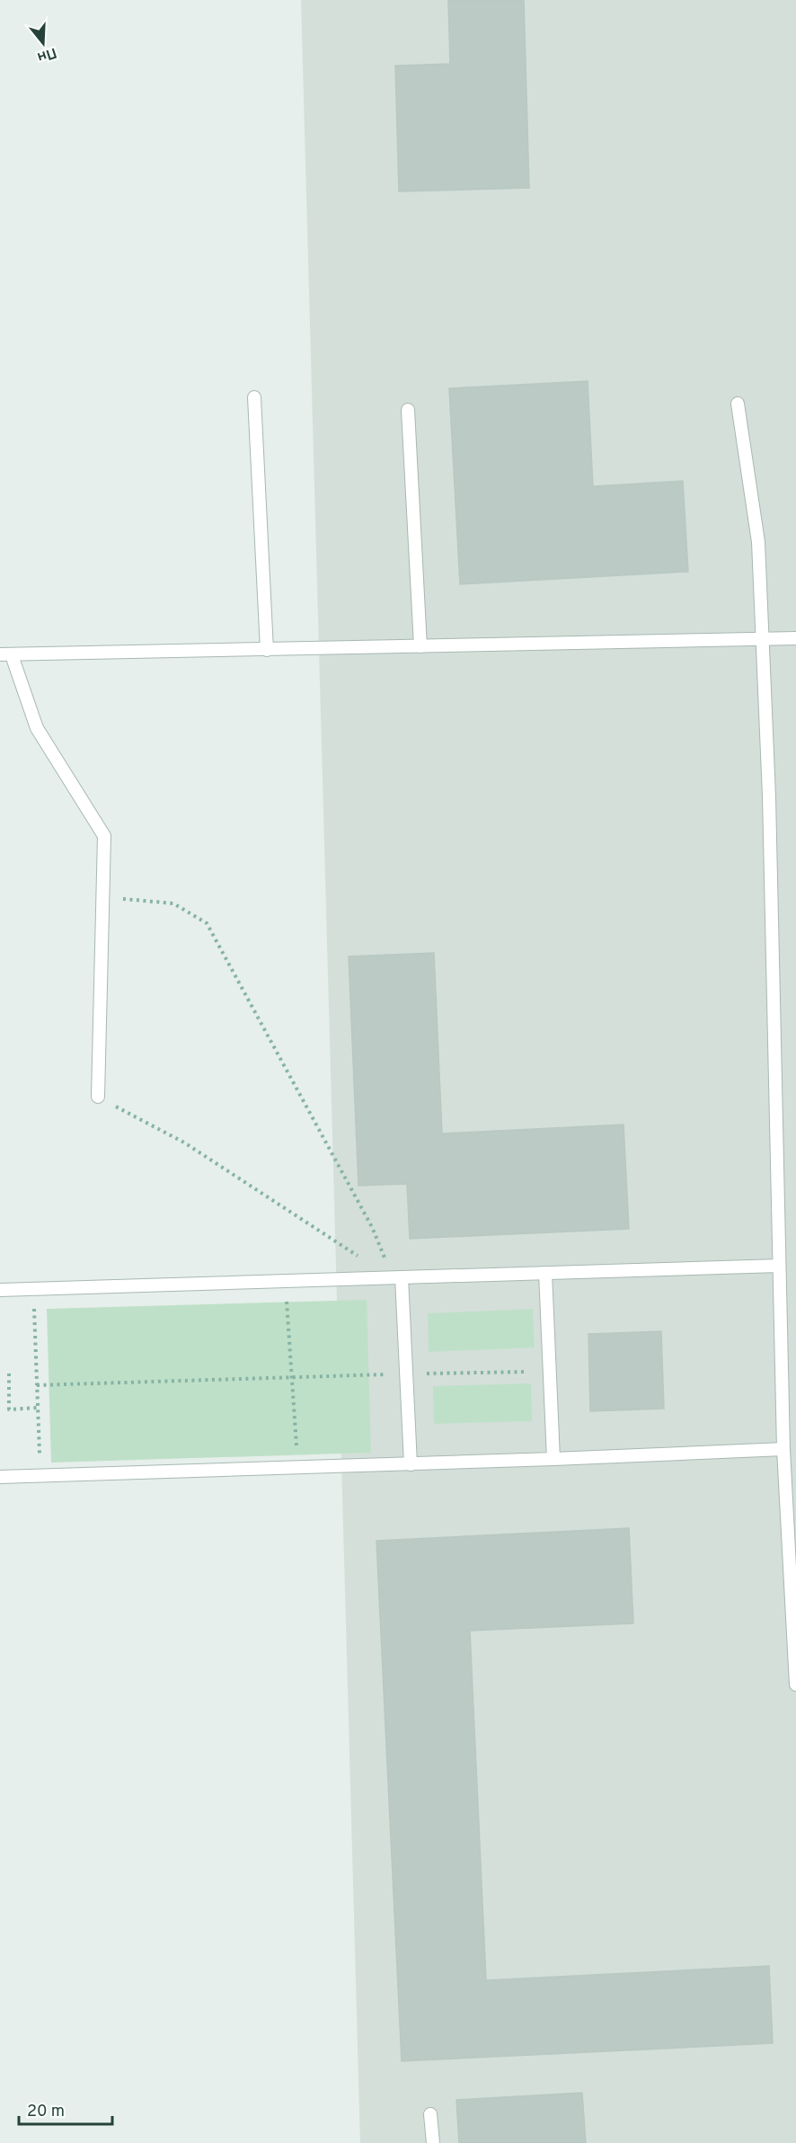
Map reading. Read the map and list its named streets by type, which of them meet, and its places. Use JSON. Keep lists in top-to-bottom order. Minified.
{"scale_bar":"20 m","north":"bottom"}
